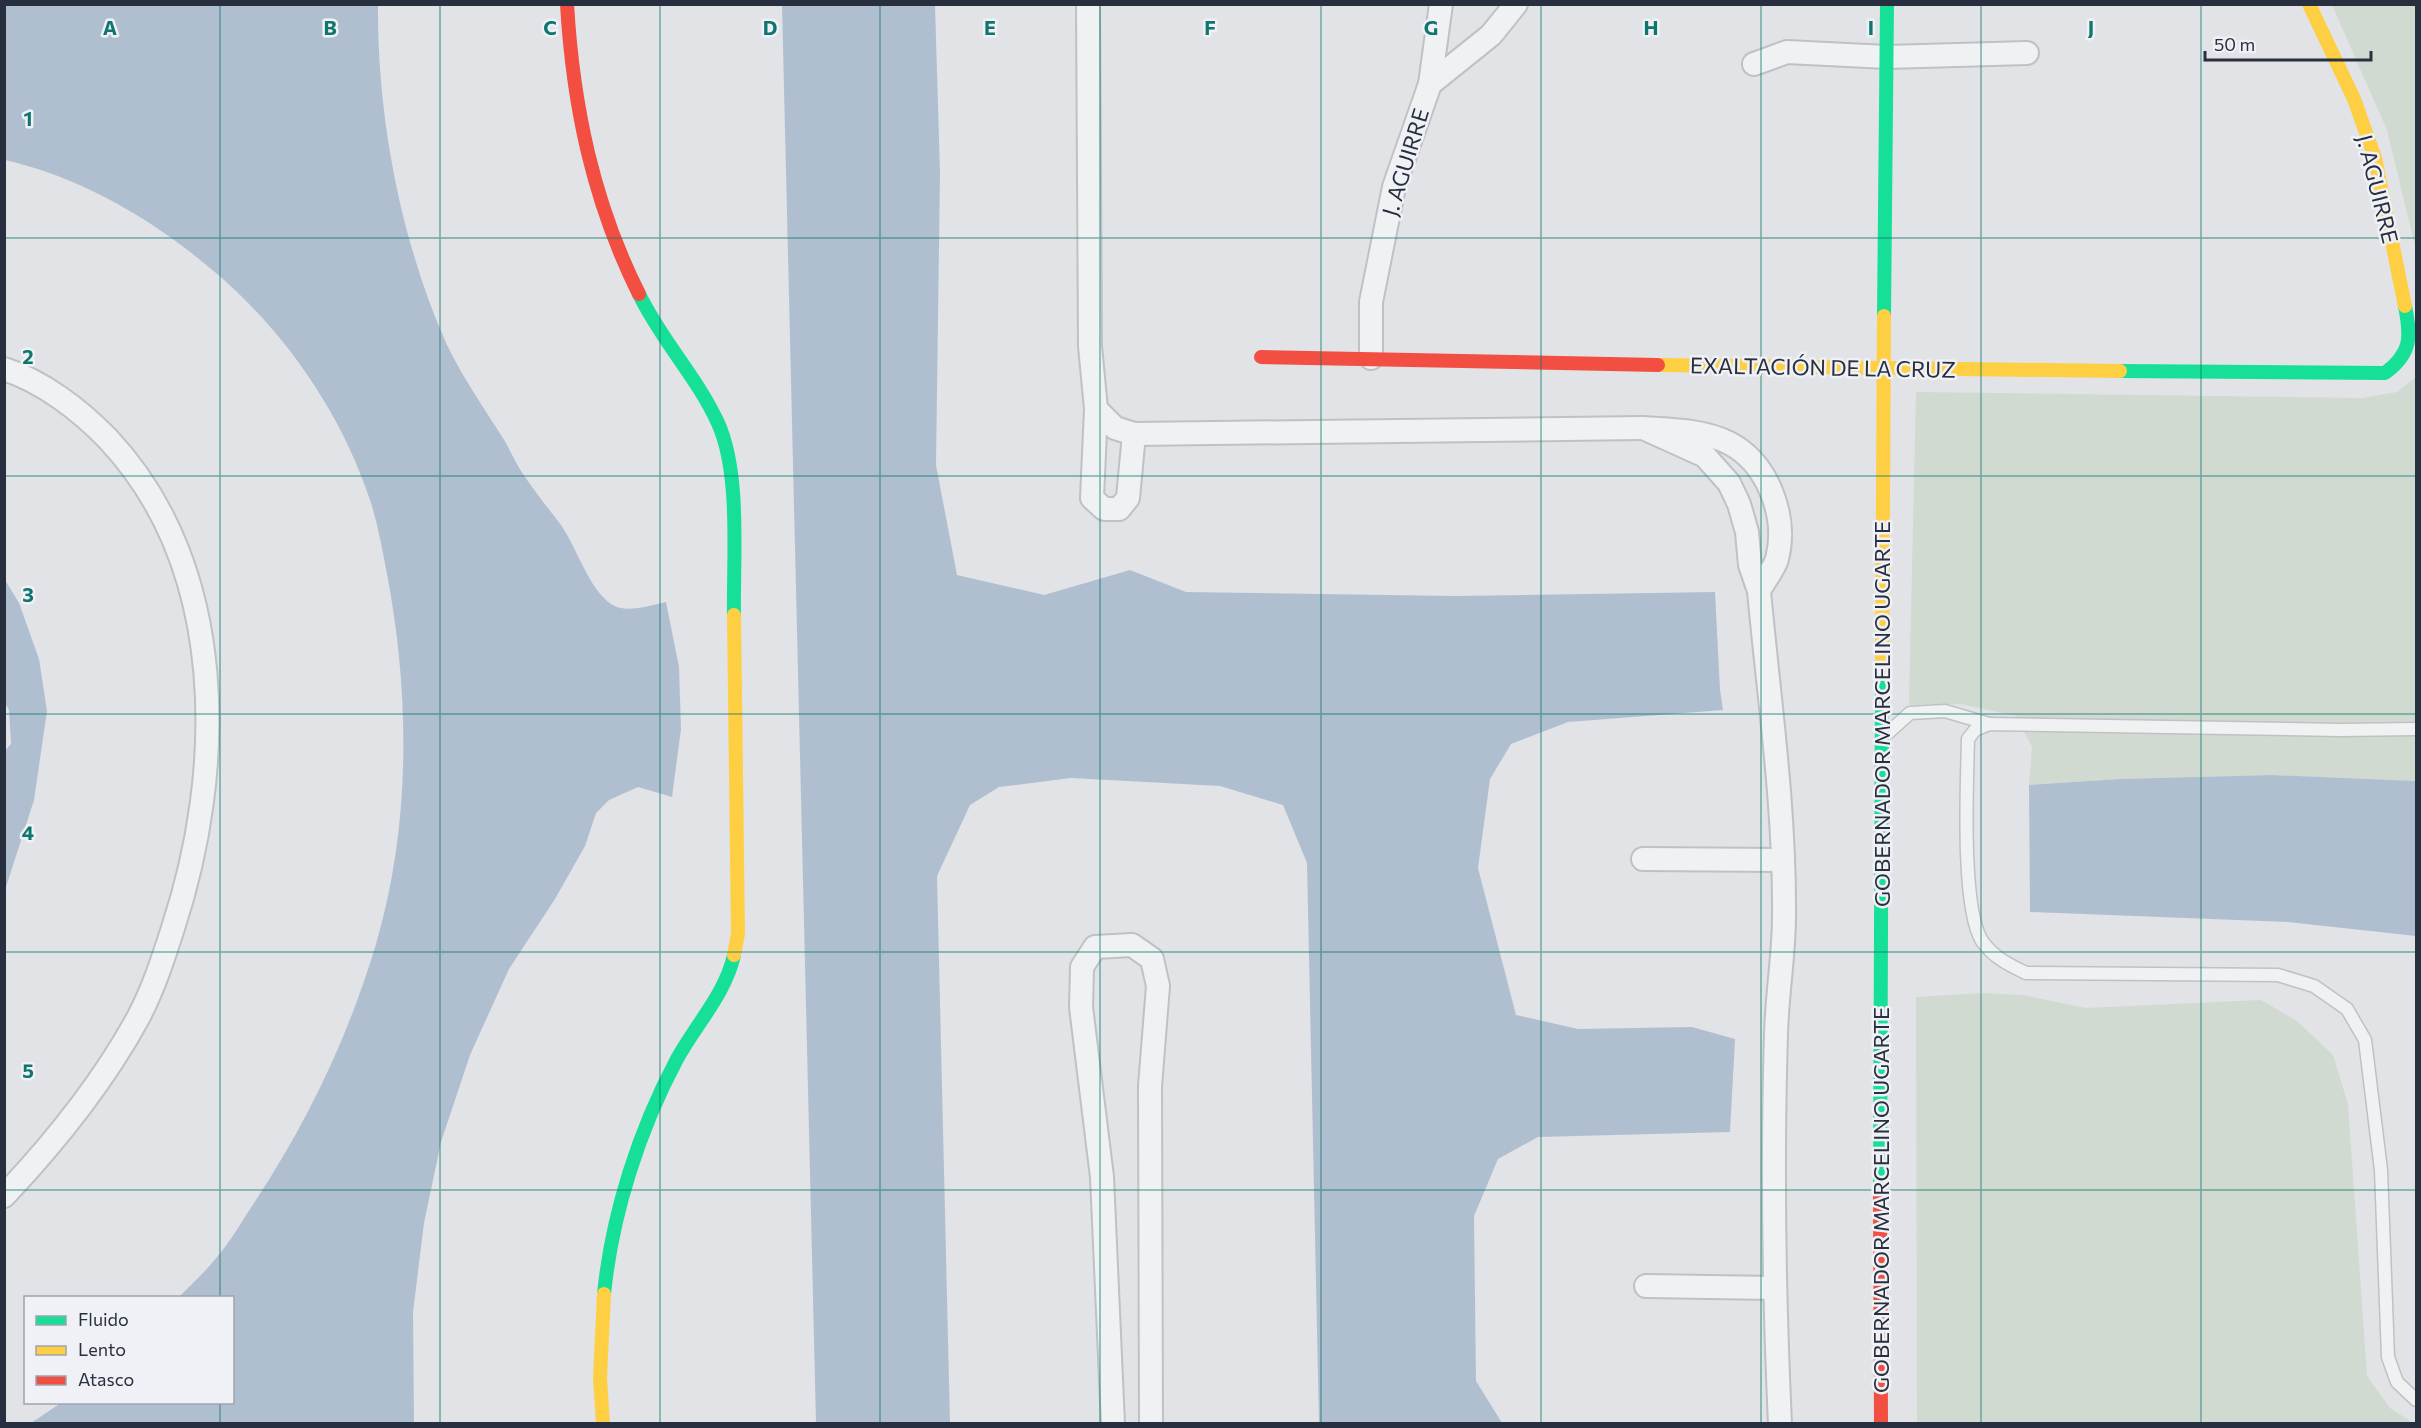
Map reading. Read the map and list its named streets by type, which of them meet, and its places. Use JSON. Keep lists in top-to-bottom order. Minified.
{"streets":{"street":["J. AGUIRRE","EXALTACIÓN DE LA CRUZ","GOBERNADOR MARCELINO UGARTE"]},"crossings":[["J. AGUIRRE","EXALTACIÓN DE LA CRUZ"],["EXALTACIÓN DE LA CRUZ","GOBERNADOR MARCELINO UGARTE"]],"legend":["Fluido","Lento","Atasco"],"scale_bar":"50 m","grid":{"columns":["A","B","C","D","E","F","G","H","I","J"],"rows":["1","2","3","4","5"]}}
